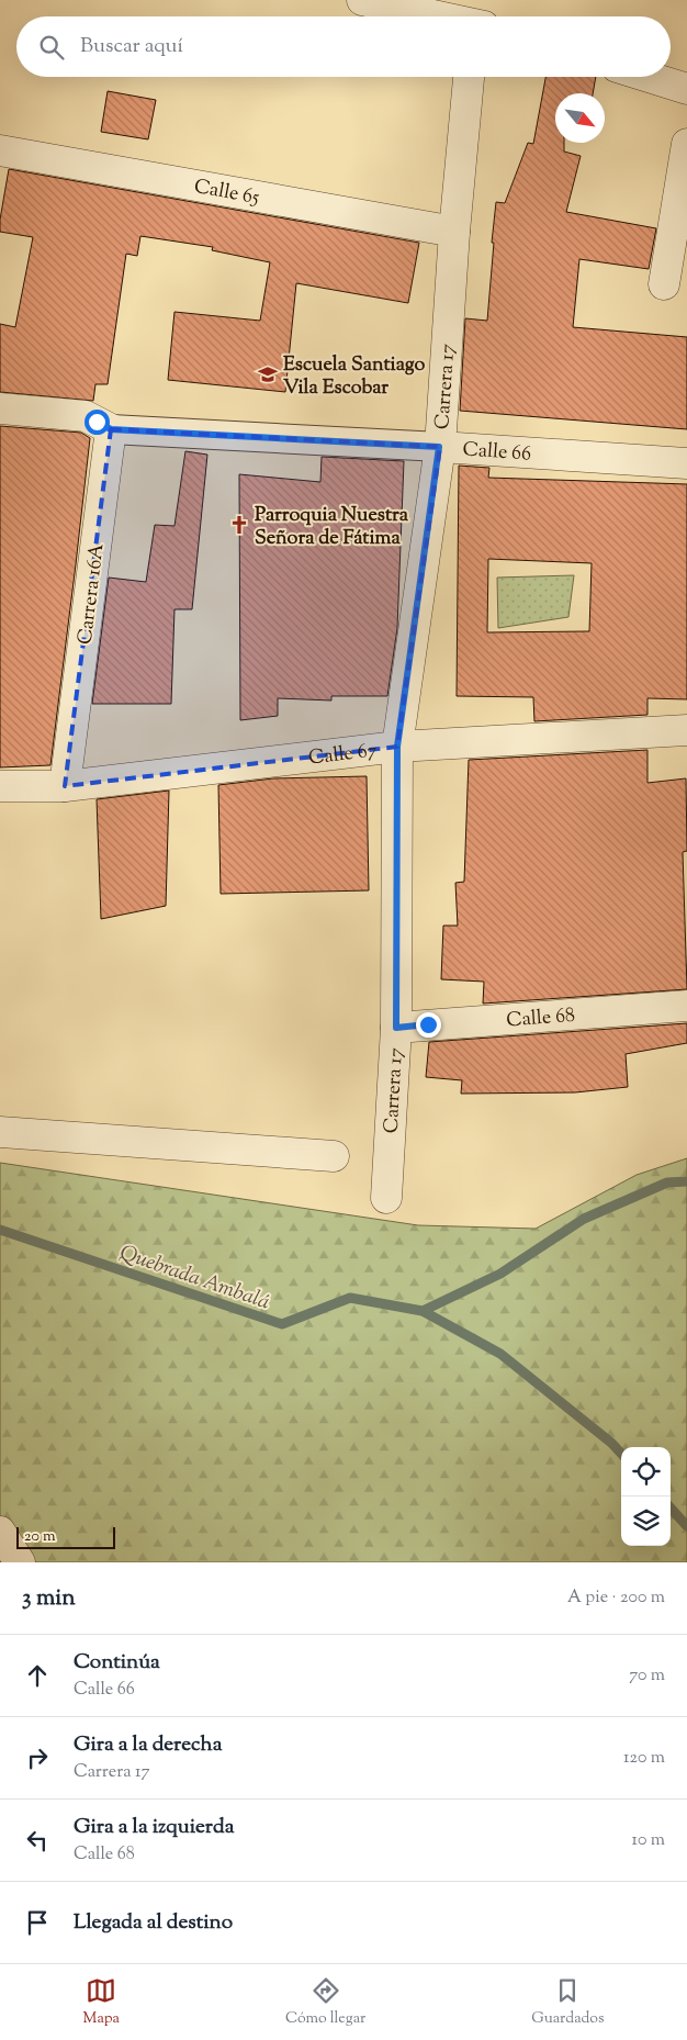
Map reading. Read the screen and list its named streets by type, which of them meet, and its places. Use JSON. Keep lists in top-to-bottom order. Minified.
{"streets":{"street":["Calle 65","Carrera 17","Calle 66","Carrera 16A","Calle 67","Calle 68"]},"crossings":[["Calle 65","Carrera 17"],["Carrera 17","Calle 66"],["Carrera 17","Calle 67"],["Carrera 17","Calle 68"],["Calle 66","Carrera 16A"],["Carrera 16A","Calle 67"]],"water":["Quebrada Ambalá"],"places":{"school or university":["Escuela Santiago Vila Escobar"],"church":["Parroquia Nuestra Señora de Fátima"]},"scale_bar":"20 m","north":"bottom right","page":{"search":"Buscar aquí","scale":"20 m","heading":["3 min","A pie · 200 m"],"list":[["Continúa","Calle 66","70 m"],["Gira a la derecha","Carrera 17","120 m"],["Gira a la izquierda","Calle 68","10 m"],"Llegada al destino"],"nav":["Mapa","Cómo llegar","Guardados"]}}
